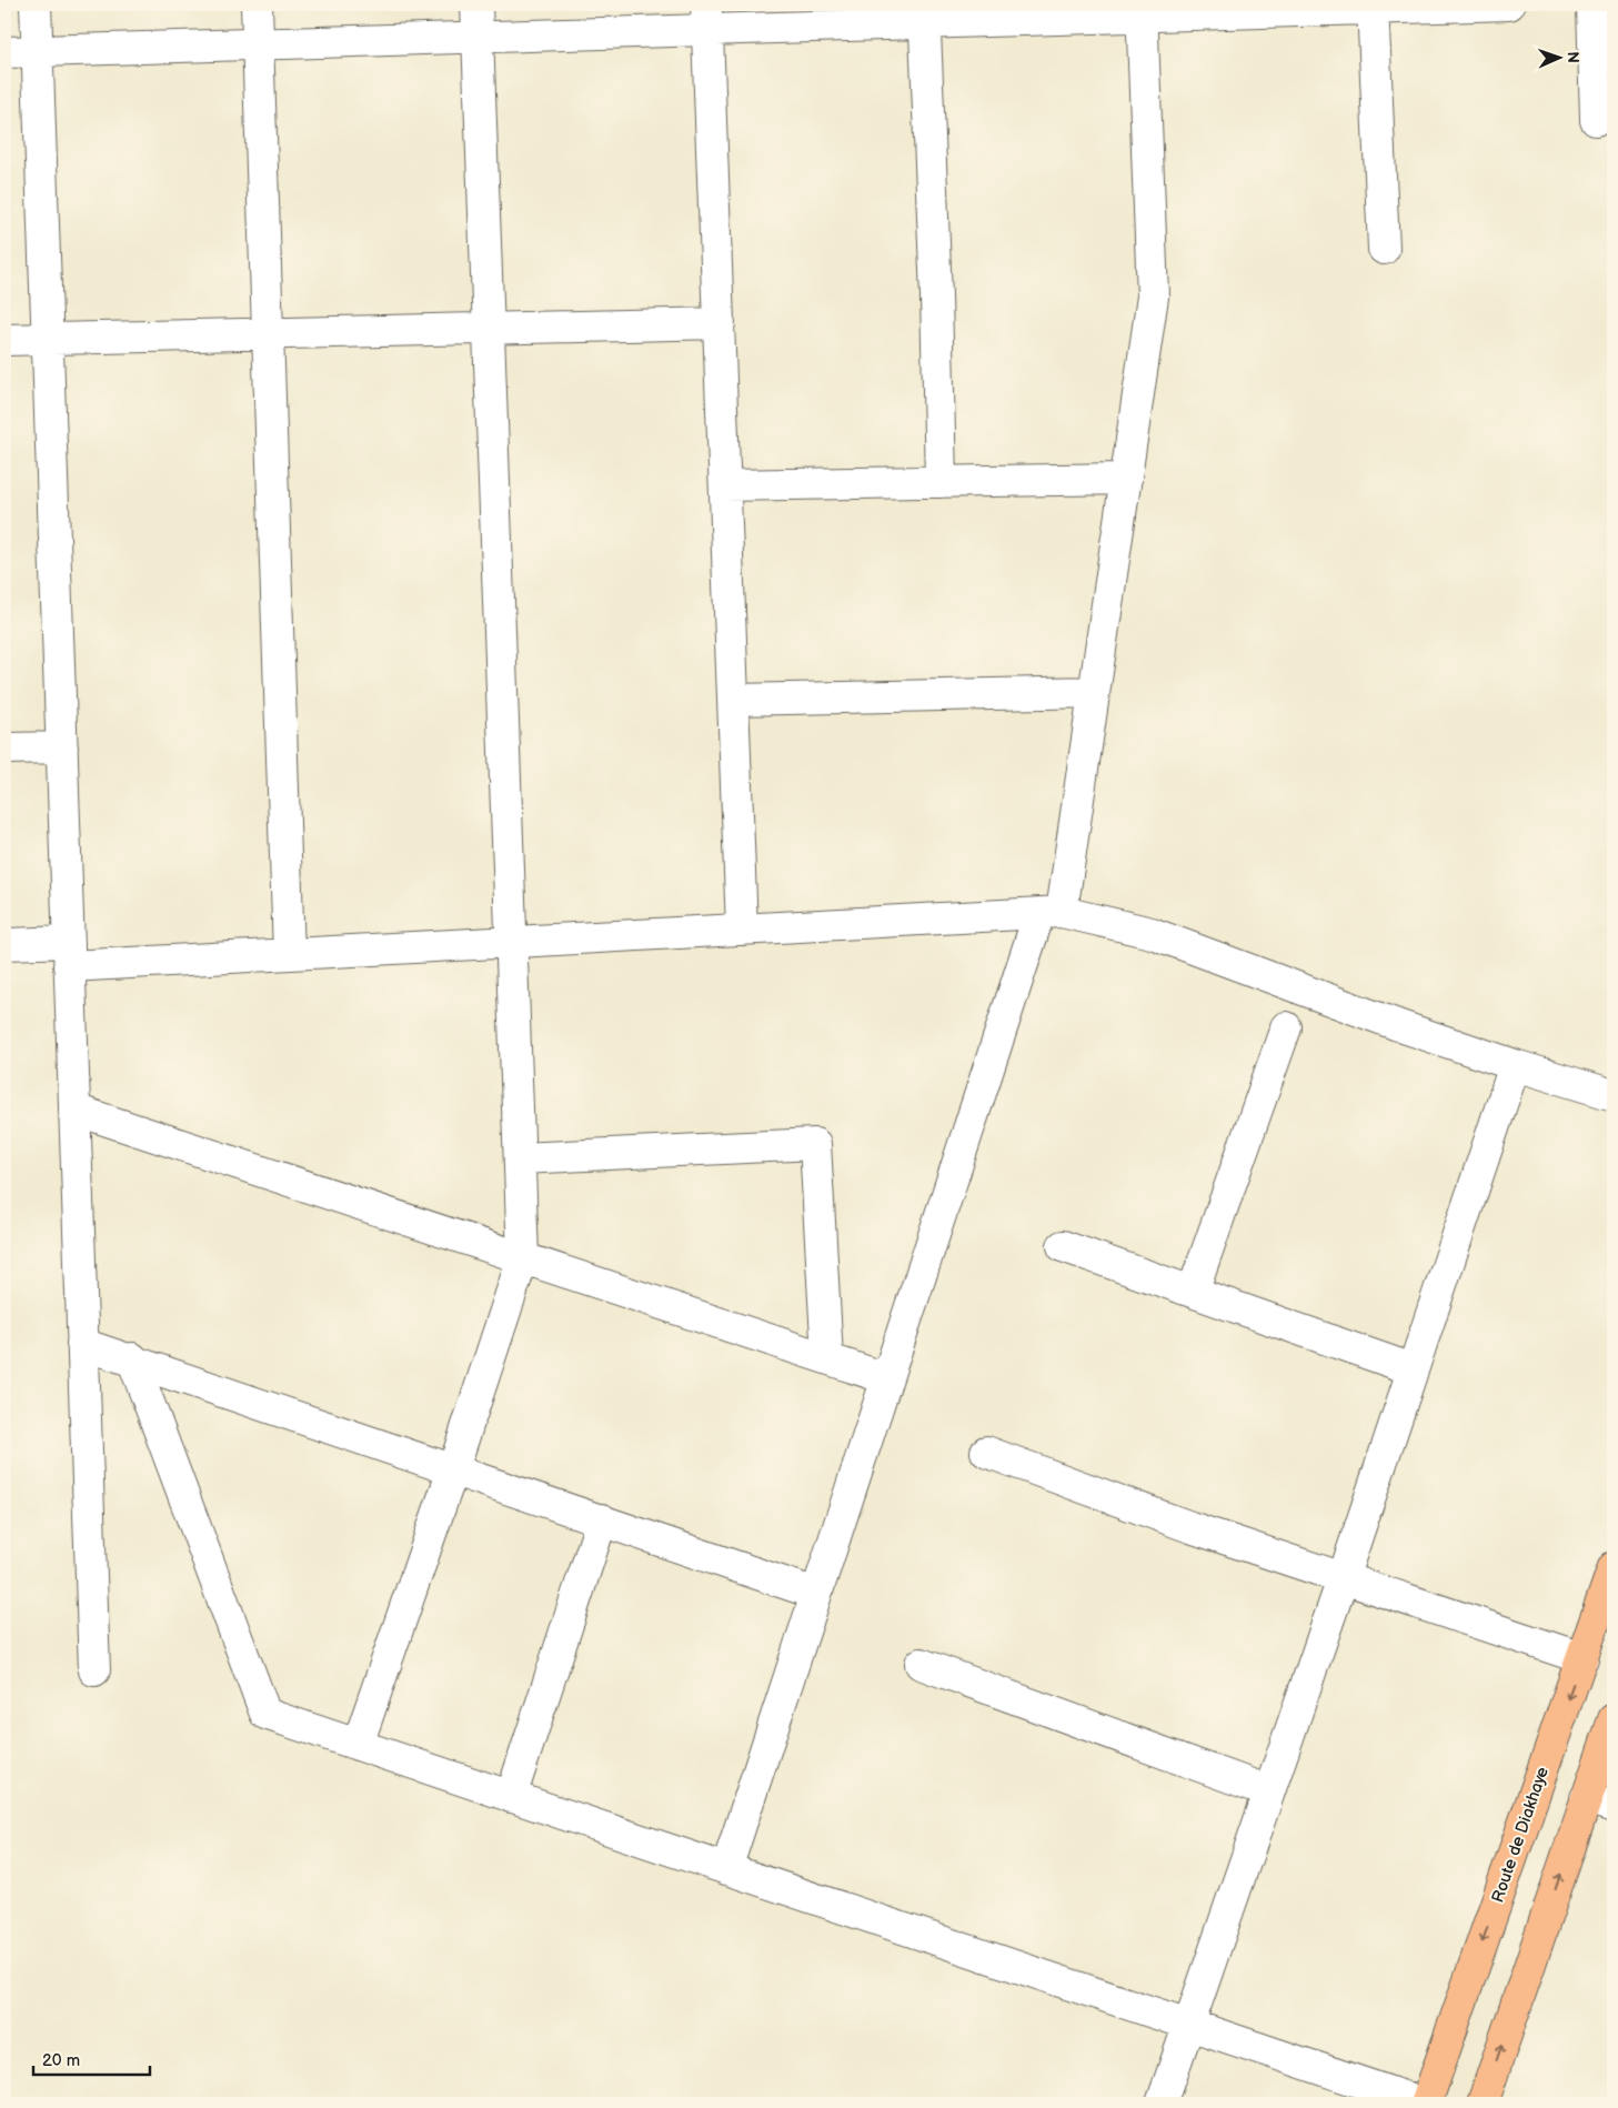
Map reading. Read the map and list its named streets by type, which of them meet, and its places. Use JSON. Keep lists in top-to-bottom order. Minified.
{"streets":{"main road":["Route de Diakhaye"]},"scale_bar":"20 m","north":"right"}
